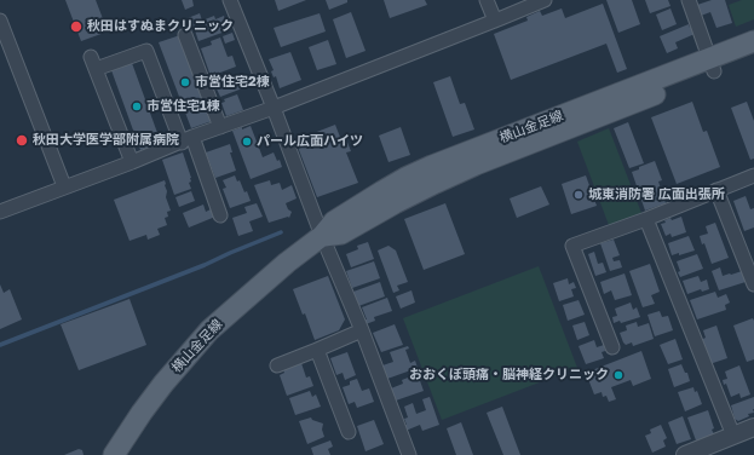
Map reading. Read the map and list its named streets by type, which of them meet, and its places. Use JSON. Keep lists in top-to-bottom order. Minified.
{"streets":{"main road":["横山金足線"]},"places":["秋田はすぬまクリニック","市営住宅2棟","市営住宅1棟","秋田大学医学部附属病院","パール広面ハイツ","城東消防署 広面出張所","おおくぼ頭痛・脳神経クリニック"]}
